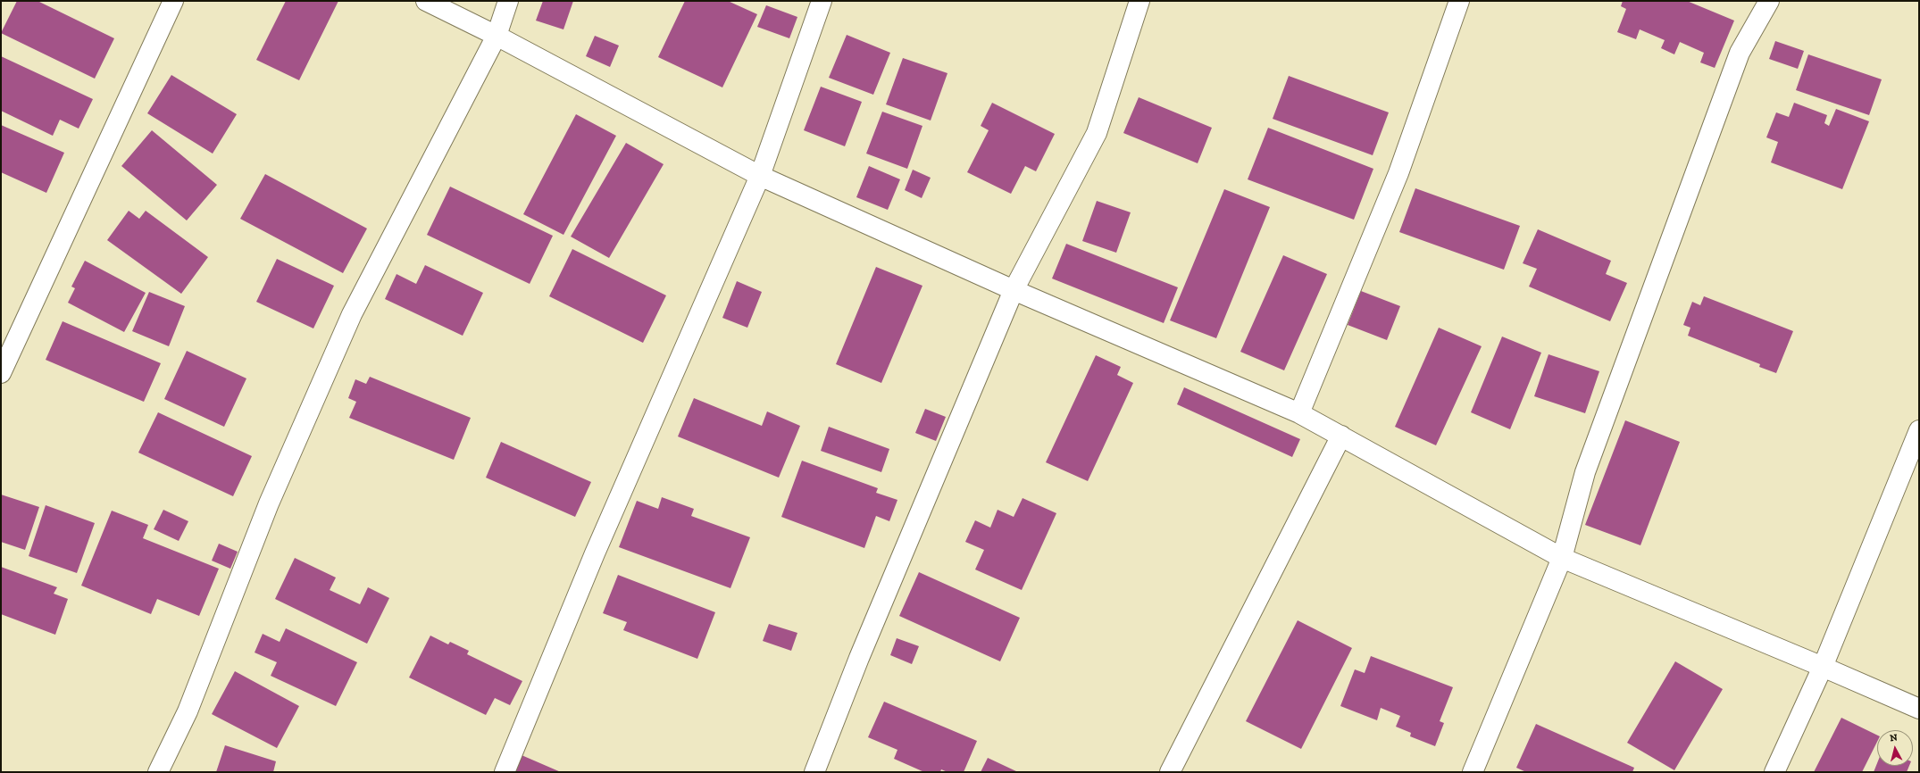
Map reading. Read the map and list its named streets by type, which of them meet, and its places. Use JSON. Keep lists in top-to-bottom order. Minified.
{"north":"top"}
